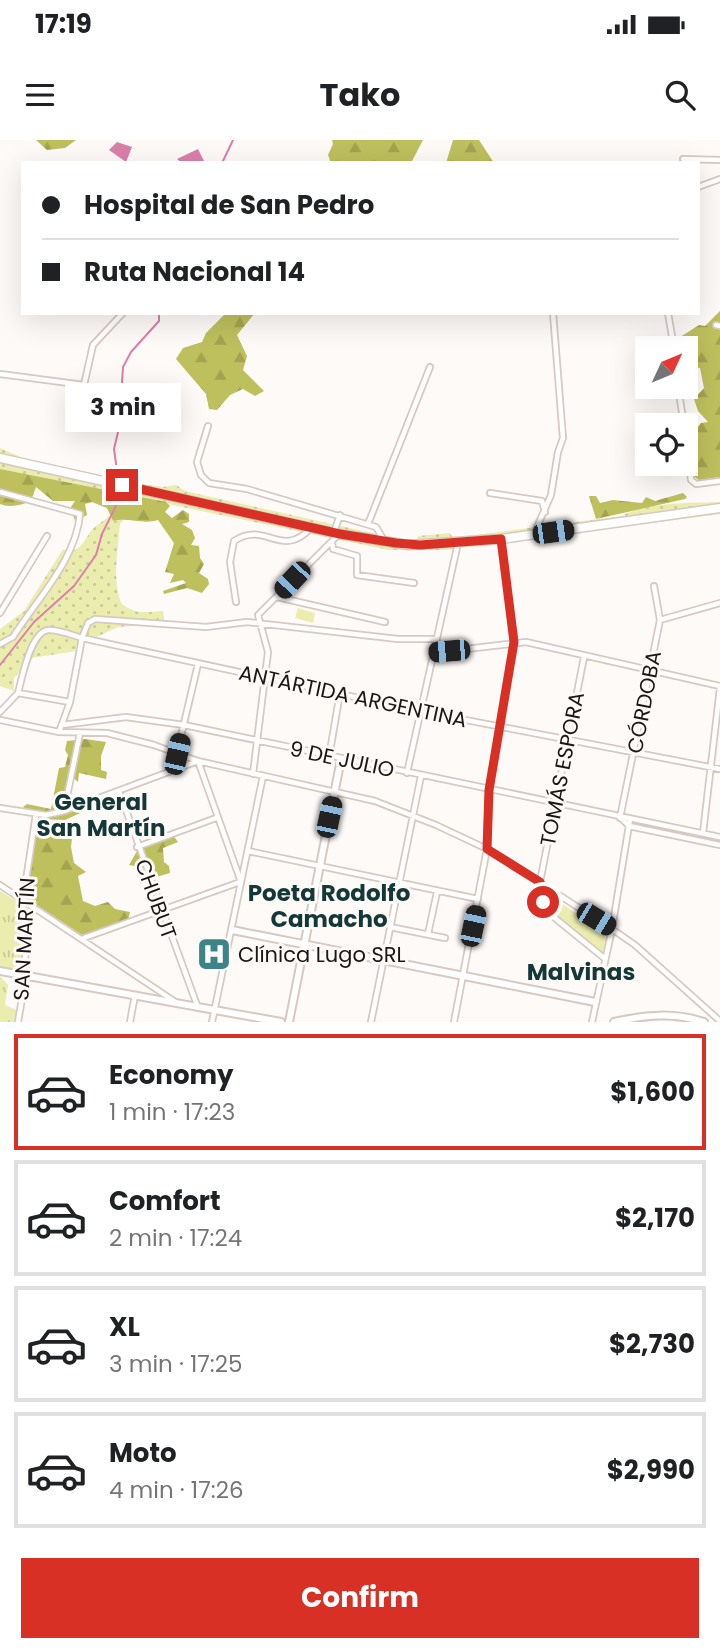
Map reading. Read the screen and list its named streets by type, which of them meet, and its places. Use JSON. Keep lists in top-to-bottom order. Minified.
{"streets":{"street":["ANTÁRTIDA ARGENTINA","CÓRDOBA","9 DE JULIO","TOMÁS ESPORA","CHUBUT","SAN MARTÍN"]},"crossings":[["ANTÁRTIDA ARGENTINA","CÓRDOBA"],["ANTÁRTIDA ARGENTINA","TOMÁS ESPORA"],["CÓRDOBA","9 DE JULIO"],["9 DE JULIO","TOMÁS ESPORA"]],"districts":["General San Martín","Poeta Rodolfo Camacho","Malvinas"],"places":{"hospital":["Clínica Lugo SRL"]},"north":"top right","page":{"status":"17:19","header":"Tako","banner":["Hospital de San Pedro","Ruta Nacional 14"],"bubble":"3 min","list":[{"name":"Economy","note":"1 min · 17:23","value":"$1,600"},{"name":"Comfort","note":"2 min · 17:24","value":"$2,170"},{"name":"XL","note":"3 min · 17:25","value":"$2,730"},{"name":"Moto","note":"4 min · 17:26","value":"$2,990"}],"buttons":"Confirm"}}
